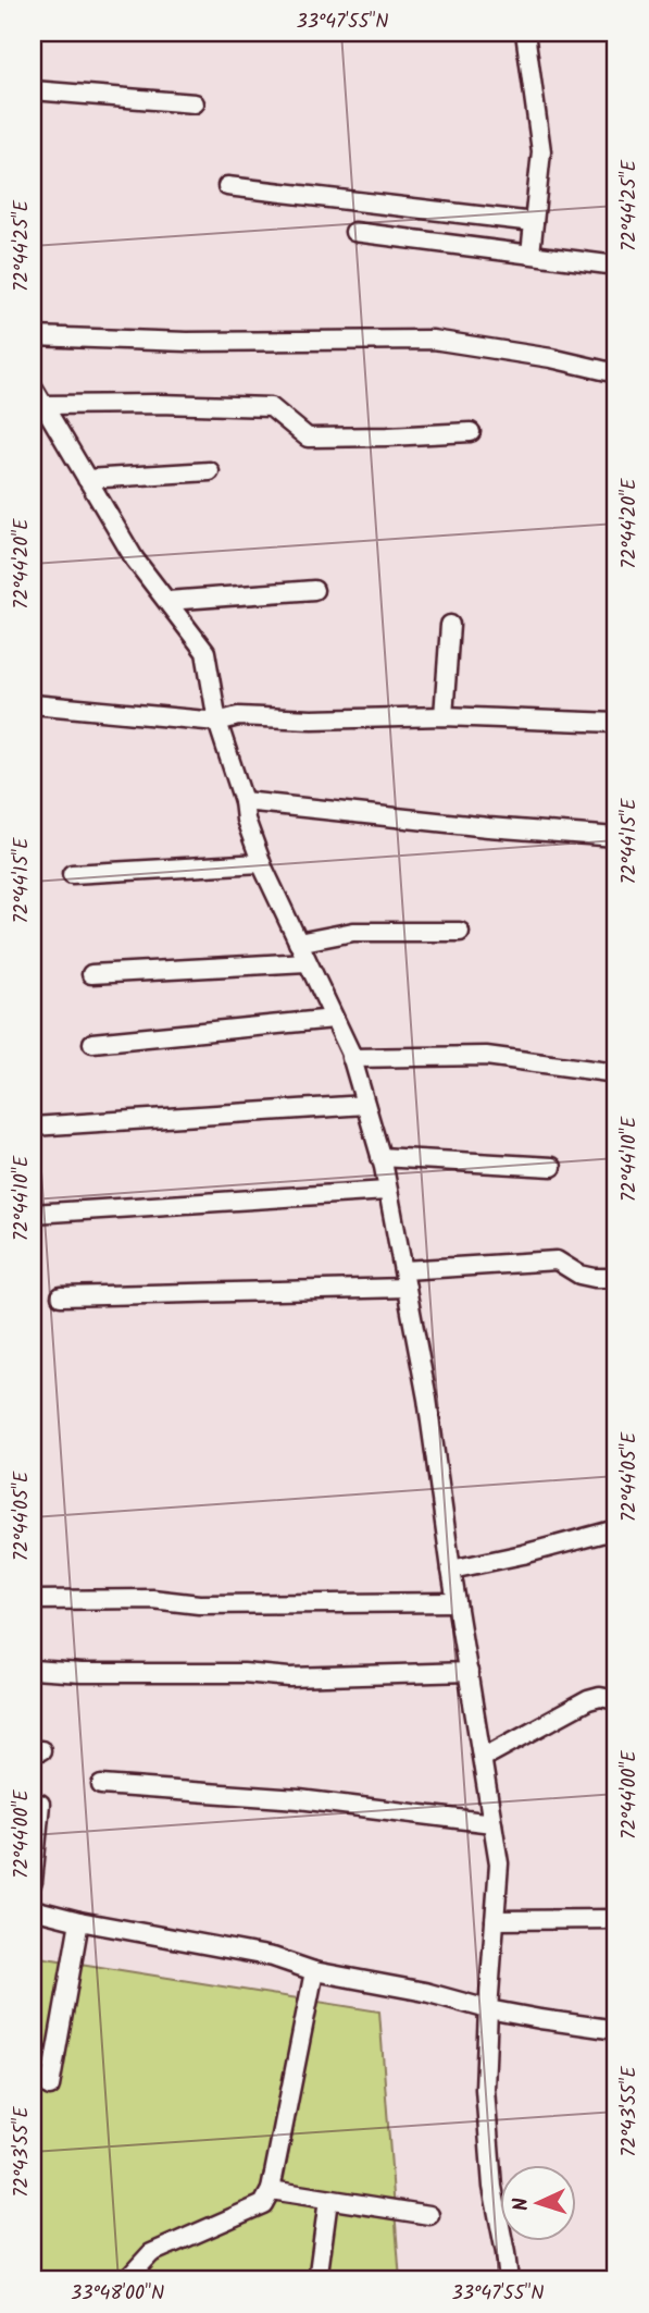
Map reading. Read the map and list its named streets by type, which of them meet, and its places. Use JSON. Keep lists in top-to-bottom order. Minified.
{"north":"left","coordinates":["33°47'55\"N","72°44'25\"E","72°44'20\"E","72°44'15\"E","72°44'10\"E","72°44'05\"E","72°44'00\"E","72°43'55\"E","33°48'00\"N"]}
